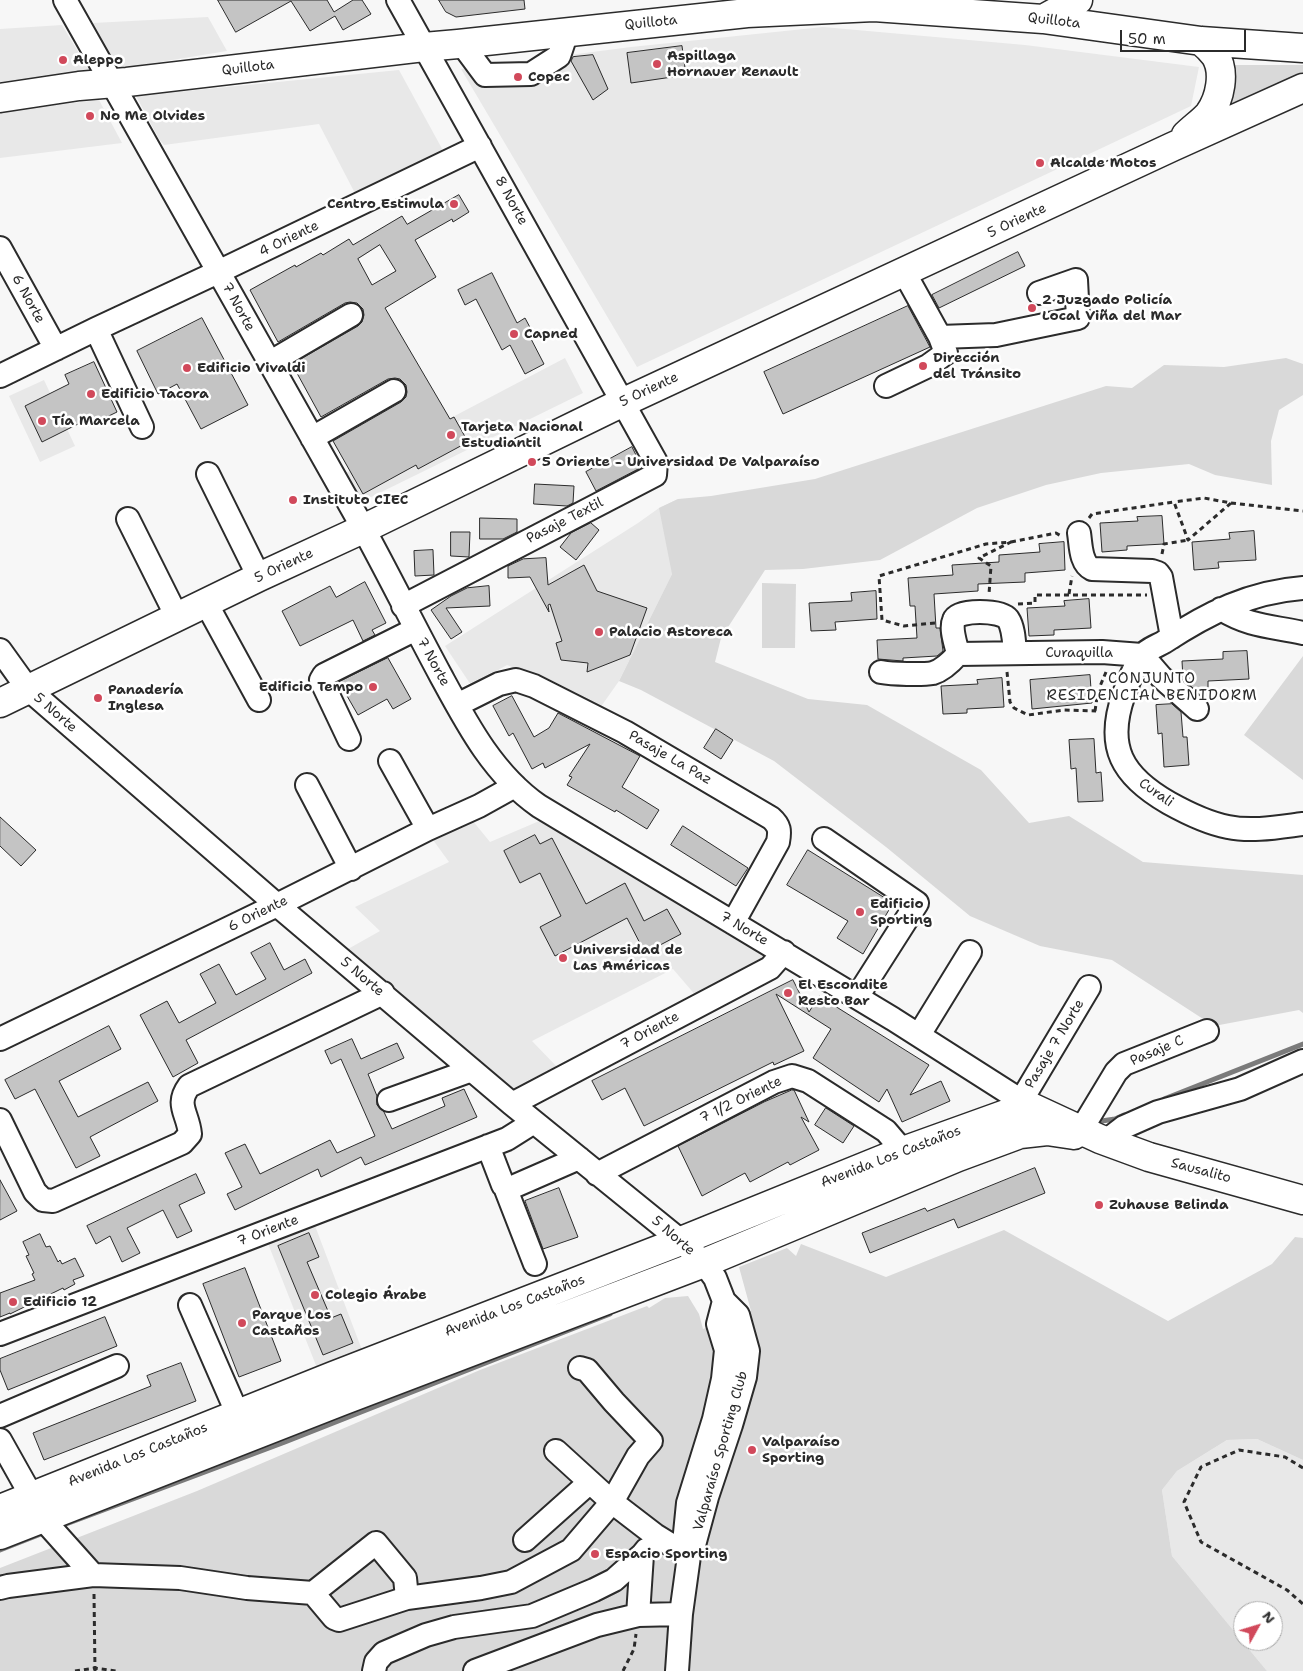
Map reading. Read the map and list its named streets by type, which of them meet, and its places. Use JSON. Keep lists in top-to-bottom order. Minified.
{"streets":{"main road":["Quillota","5 Oriente","Avenida Los Castaños","Sausalito"],"street":["8 Norte","4 Oriente","6 Norte","7 Norte","Pasaje Textil","Curaquilla","5 Norte","Pasaje La Paz","Curali","6 Oriente","7 Oriente","Pasaje 7 Norte","Pasaje C","7 1/2 Oriente","Valparaíso Sporting Club"]},"crossings":[["Quillota","8 Norte"],["Quillota","7 Norte"],["8 Norte","5 Oriente"],["8 Norte","4 Oriente"],["8 Norte","Pasaje Textil"],["5 Oriente","7 Norte"],["5 Oriente","Pasaje Textil"],["5 Oriente","5 Norte"],["4 Oriente","6 Norte"],["4 Oriente","7 Norte"],["7 Norte","Pasaje Textil"],["7 Norte","Pasaje La Paz"],["7 Norte","6 Oriente"],["7 Norte","7 Oriente"],["7 Norte","Pasaje 7 Norte"],["7 Norte","Avenida Los Castaños"],["7 Norte","Sausalito"],["Curaquilla","Curali"],["5 Norte","6 Oriente"],["5 Norte","7 Oriente"],["5 Norte","7 1/2 Oriente"],["5 Norte","Avenida Los Castaños"],["5 Norte","Valparaíso Sporting Club"],["Pasaje 7 Norte","Avenida Los Castaños"],["Pasaje 7 Norte","Sausalito"],["Pasaje C","Sausalito"],["7 1/2 Oriente","Avenida Los Castaños"],["Avenida Los Castaños","Sausalito"]],"districts":["CONJUNTO RESIDENCIAL BENIDORM"],"places":["Aleppo","Aspillaga Hornauer Renault","Copec","No Me Olvides","Alcalde Motos","Centro Estimula","2 Juzgado Policía Local Viña del Mar","Capned","Dirección del Tránsito","Edificio Vivaldi","Edificio Tacora","Tía Marcela","Tarjeta Nacional Estudiantil","5 Oriente - Universidad De Valparaíso","Instituto CIEC","Palacio Astoreca","Edificio Tempo","Panadería Inglesa","Edificio Sporting","Universidad de Las Américas","El Escondite Resto Bar","Zuhause Belinda","Colegio Árabe","Edificio 12","Parque Los Castaños","Valparaíso Sporting","Espacio Sporting"],"scale_bar":"50 m","north":"top right"}
